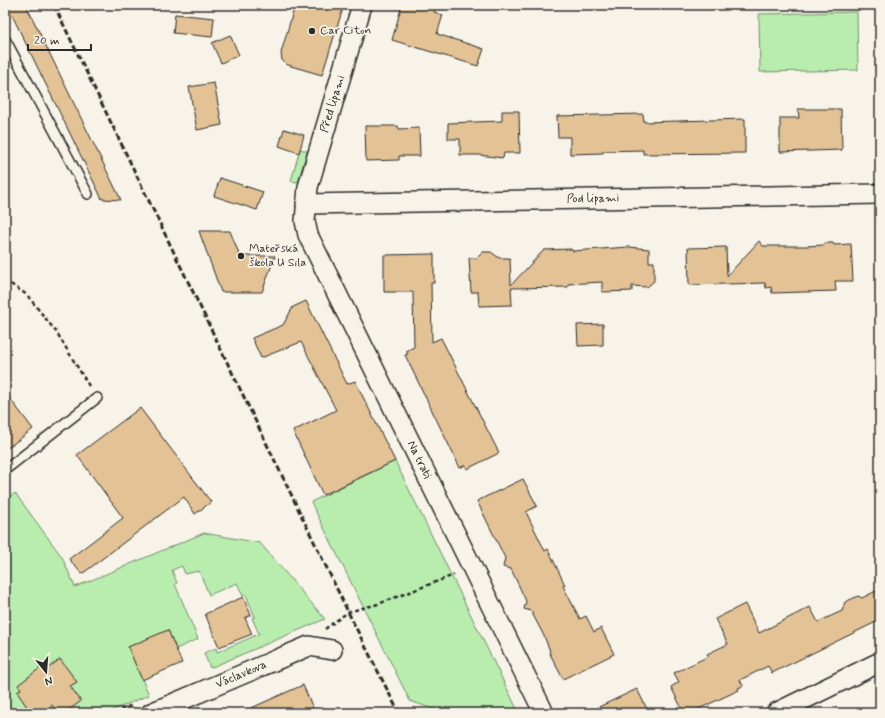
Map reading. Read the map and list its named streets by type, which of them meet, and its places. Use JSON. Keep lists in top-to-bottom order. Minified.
{"streets":{"street":["Před lipami","Pod lipami","Na trati","Václavkova"]},"crossings":[["Před lipami","Pod lipami"],["Před lipami","Na trati"],["Pod lipami","Na trati"]],"places":["Car Citon","Mateřská škola U Sila"],"scale_bar":"20 m","north":"bottom"}
